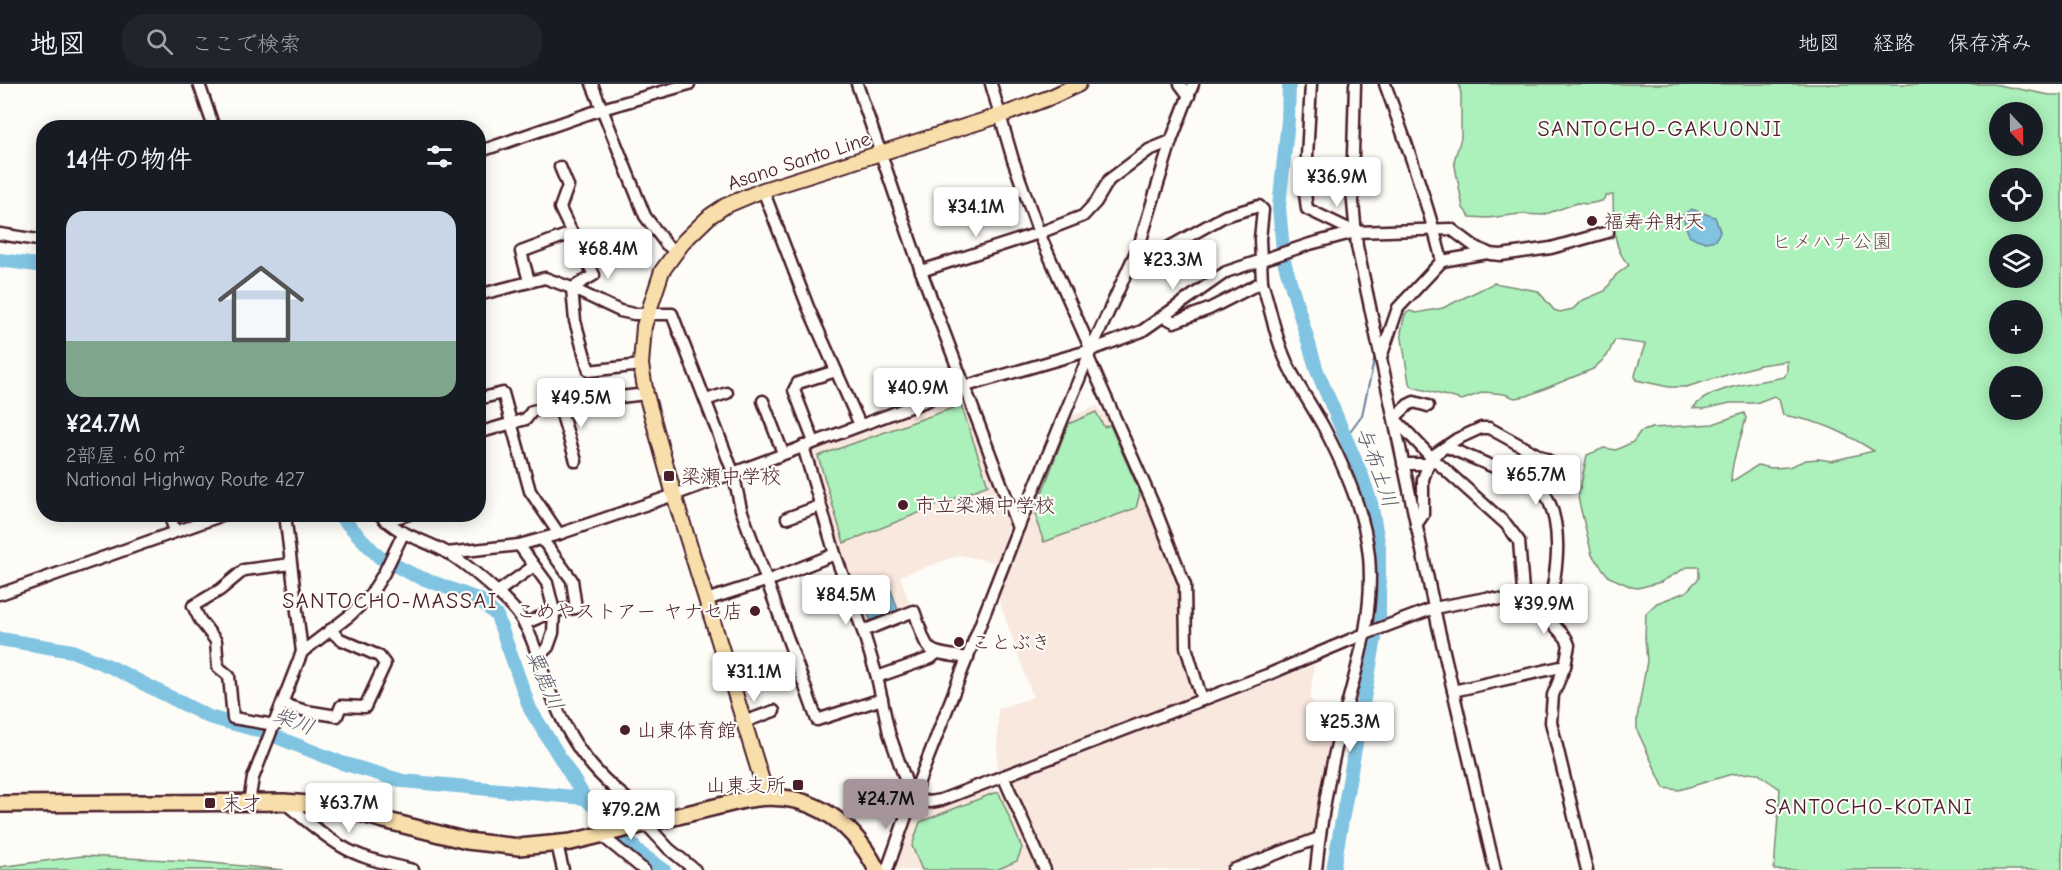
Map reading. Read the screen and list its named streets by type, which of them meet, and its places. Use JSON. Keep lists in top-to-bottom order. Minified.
{"streets":{"main road":["Asano Santo Line"]},"districts":["SANTOCHO-GAKUONJI","SANTOCHO-MASSAI","SANTOCHO-KOTANI"],"water":["与布土川","粟鹿川","柴川"],"parks":["ヒメハナ公園"],"places":{"other":["福寿弁財天","市立梁瀬中学校","こめやストアー ヤナセ店","ことぶき","山東体育館"],"transit":["梁瀬中学校","山東支所","末才"]},"north":"bottom","page":{"header":"地図","search":"ここで検索","nav":["地図","経路","保存済み"],"map_buttons":["+","−"],"heading":"14件の物件","price":["¥36.9M","¥34.1M","¥68.4M","¥23.3M","¥40.9M","¥49.5M","¥65.7M","¥84.5M","¥39.9M","¥31.1M","¥25.3M","¥24.7M","¥63.7M","¥79.2M"],"list":[{"name":"¥24.7M","note":"2部屋 · 60 m² · National Highway Route 427"}]}}
